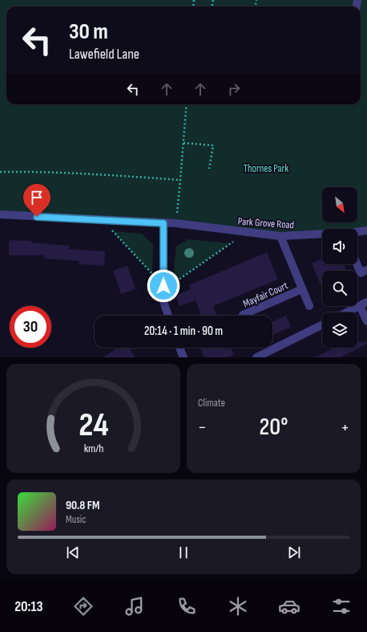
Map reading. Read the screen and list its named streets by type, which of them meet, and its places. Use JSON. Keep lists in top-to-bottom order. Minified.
{"streets":{"street":["Park Grove Road","Mayfair Court"]},"crossings":[["Park Grove Road","Mayfair Court"]],"parks":["Thornes Park"],"north":"bottom right","page":{"turn":["30 m","Lawefield Lane"],"limit":"30","trip":"20:14 · 1 min · 90 m","tile":"Climate","heat":["−","20°","+"],"song":["90.8 FM","Music"],"tabs":"20:13","gauge":["24","km/h"]}}
